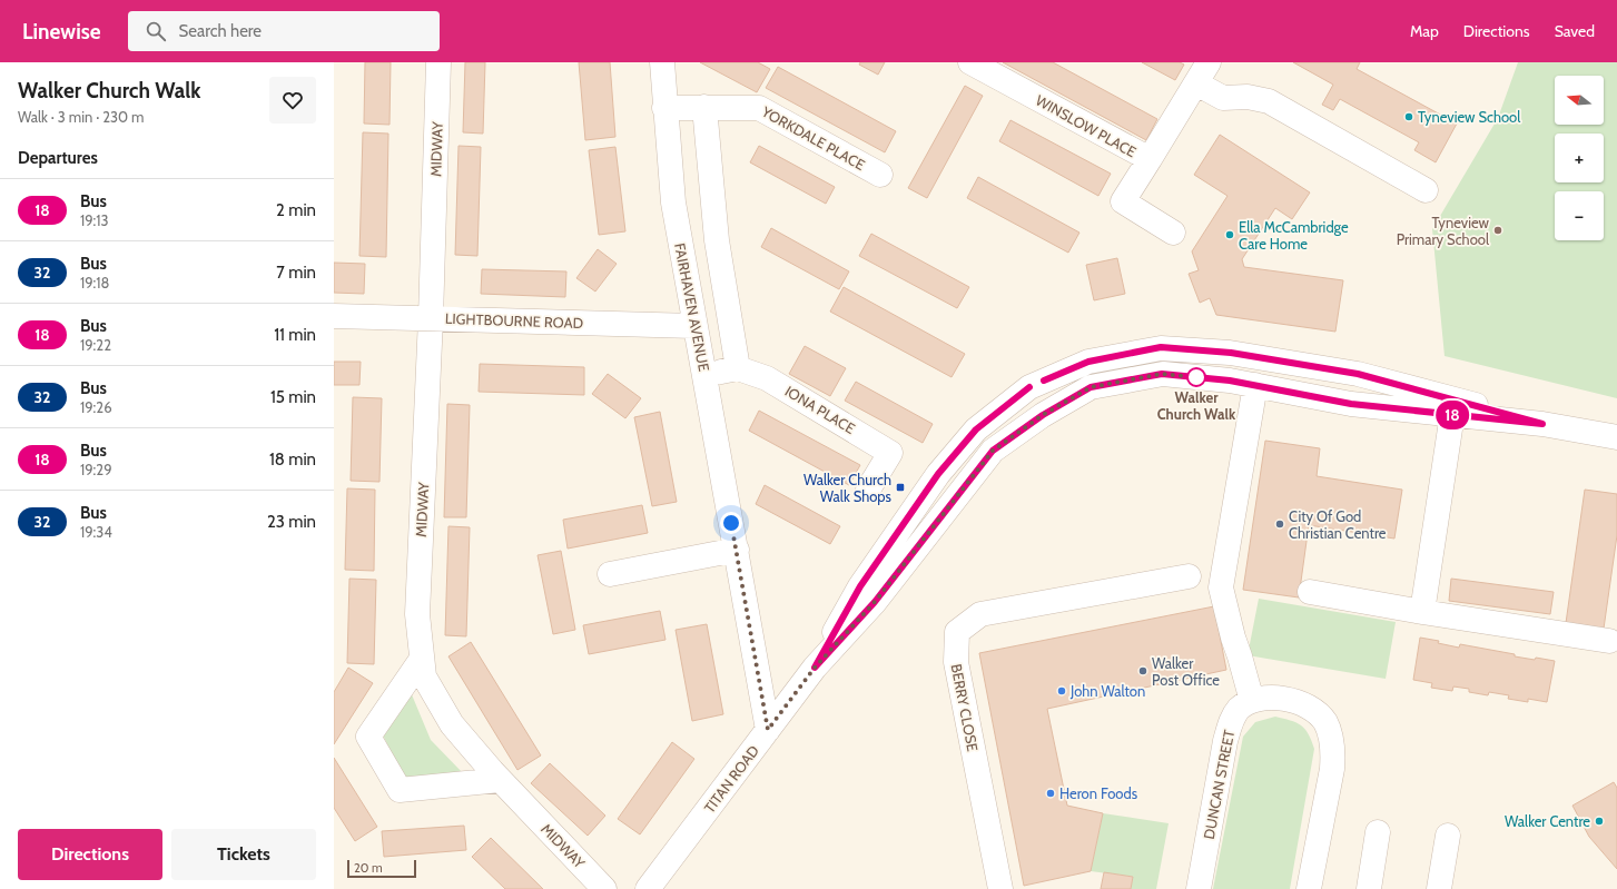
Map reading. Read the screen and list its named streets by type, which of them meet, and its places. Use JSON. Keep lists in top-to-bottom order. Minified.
{"streets":{"street":["WINSLOW PLACE","YORKDALE PLACE","MIDWAY","FAIRHAVEN AVENUE","LIGHTBOURNE ROAD","IONA PLACE","BERRY CLOSE","TITAN ROAD","DUNCAN STREET"]},"crossings":[["YORKDALE PLACE","FAIRHAVEN AVENUE"],["MIDWAY","LIGHTBOURNE ROAD"],["FAIRHAVEN AVENUE","LIGHTBOURNE ROAD"],["FAIRHAVEN AVENUE","IONA PLACE"],["FAIRHAVEN AVENUE","TITAN ROAD"]],"places":{"other":["Tyneview School","Tyneview Primary School","Ella McCambridge Care Home","Walker Church Walk","City Of God Christian Centre","Walker Post Office","John Walton","Heron Foods","Walker Centre"],"transit":["Walker Church Walk Shops"]},"lines":["bus line 18"],"scale_bar":"20 m","north":"left","page":{"header":"Linewise","search":"Search here","nav":["Map","Directions","Saved"],"heading":[["Walker Church Walk","Walk · 3 min · 230 m"],"Departures"],"on_map":"18","map_buttons":["+","−"],"list":[{"mark":"18","name":"Bus","note":"19:13","value":"2 min"},{"mark":"32","name":"Bus","note":"19:18","value":"7 min"},{"mark":"18","name":"Bus","note":"19:22","value":"11 min"},{"mark":"32","name":"Bus","note":"19:26","value":"15 min"},{"mark":"18","name":"Bus","note":"19:29","value":"18 min"},{"mark":"32","name":"Bus","note":"19:34","value":"23 min"}],"buttons":["Directions","Tickets"],"scale":"20 m"}}
